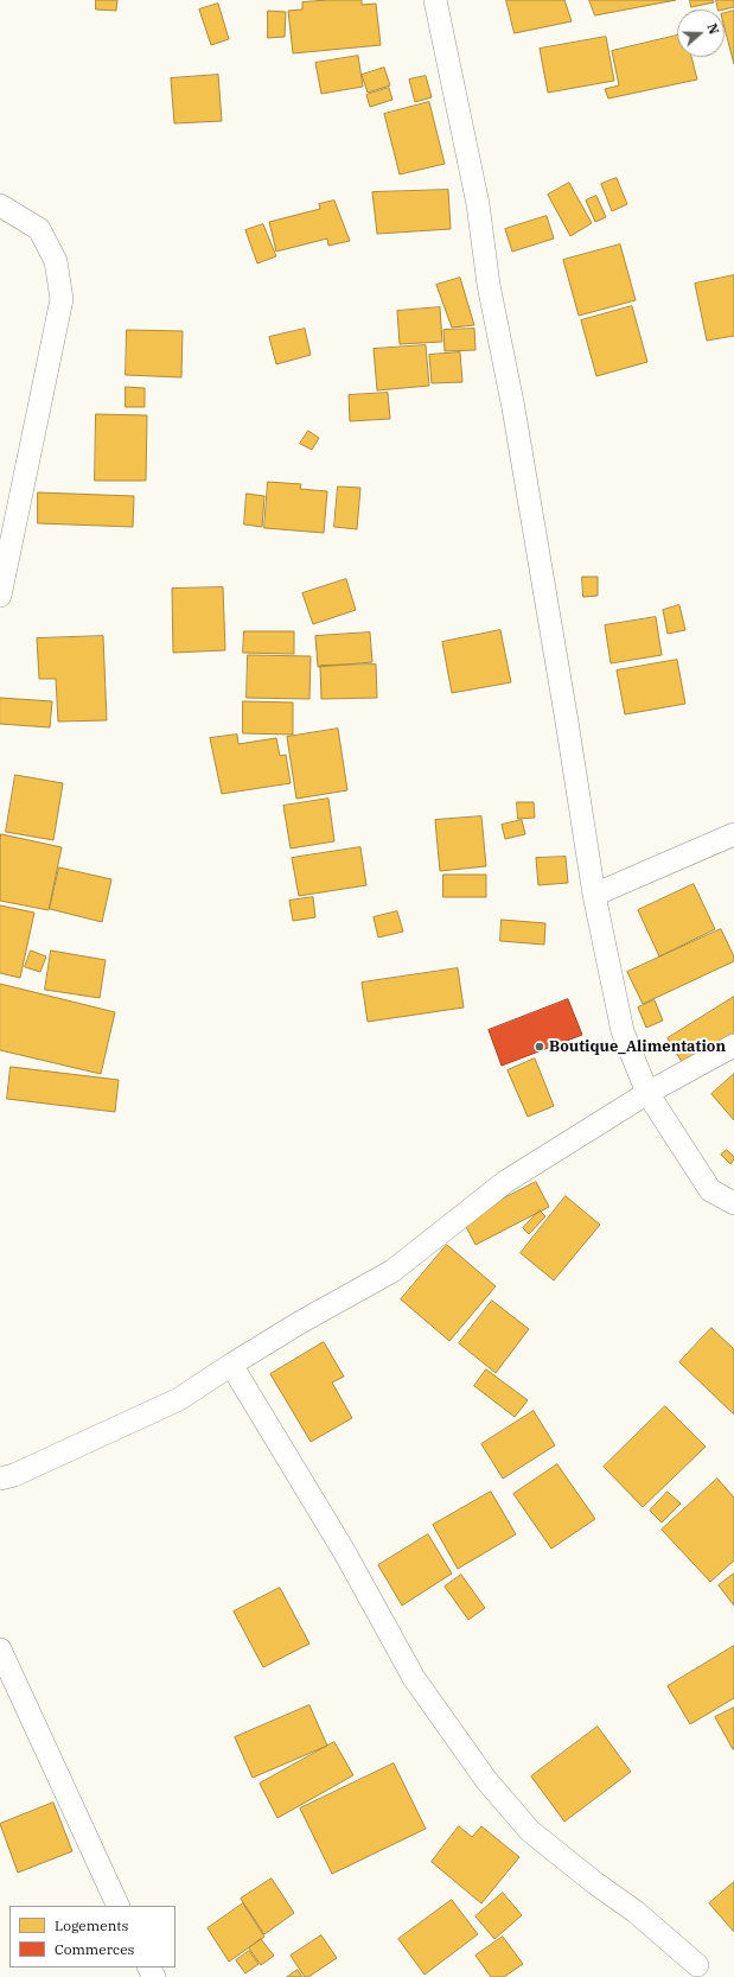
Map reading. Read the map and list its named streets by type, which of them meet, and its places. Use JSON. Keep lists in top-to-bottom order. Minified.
{"places":["Boutique_Alimentation"],"legend":["Logements","Commerces"],"north":"right"}
